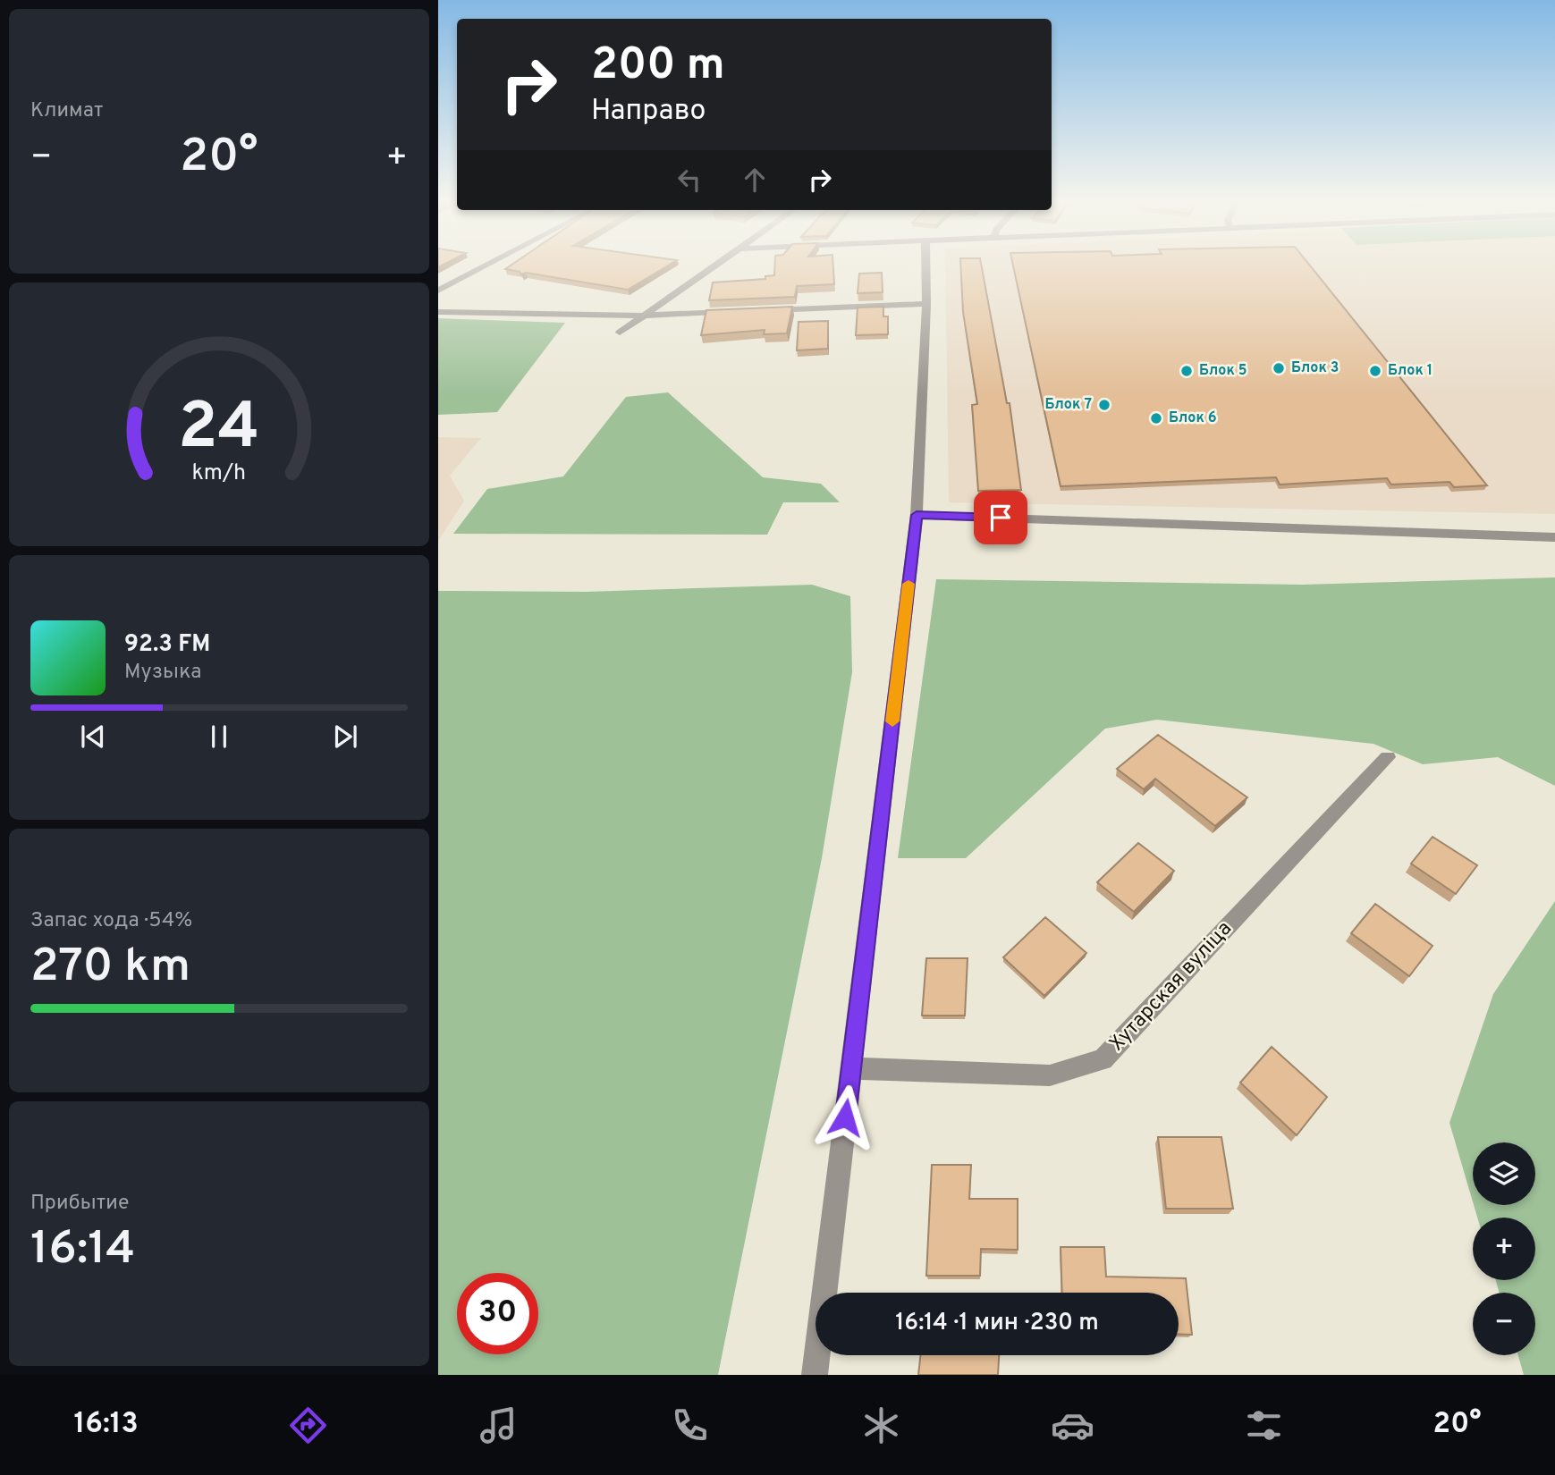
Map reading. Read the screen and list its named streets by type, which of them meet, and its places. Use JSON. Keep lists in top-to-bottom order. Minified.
{"streets":{"street":["Хутарская вуліца"]},"places":["Блок 3","Блок 5","Блок 1","Блок 7","Блок 6"],"page":{"tile":["Климат",["Запас хода · 54%","270 km"],["Прибытие","16:14"]],"turn":["200 m","Направо"],"heat":["−","20°","+"],"song":["92.3 FM","Музыка"],"map_buttons":["+","−"],"limit":"30","trip":"16:14 · 1 мин · 230 m","tabs":["16:13","20°"],"gauge":["24","km/h"]}}
